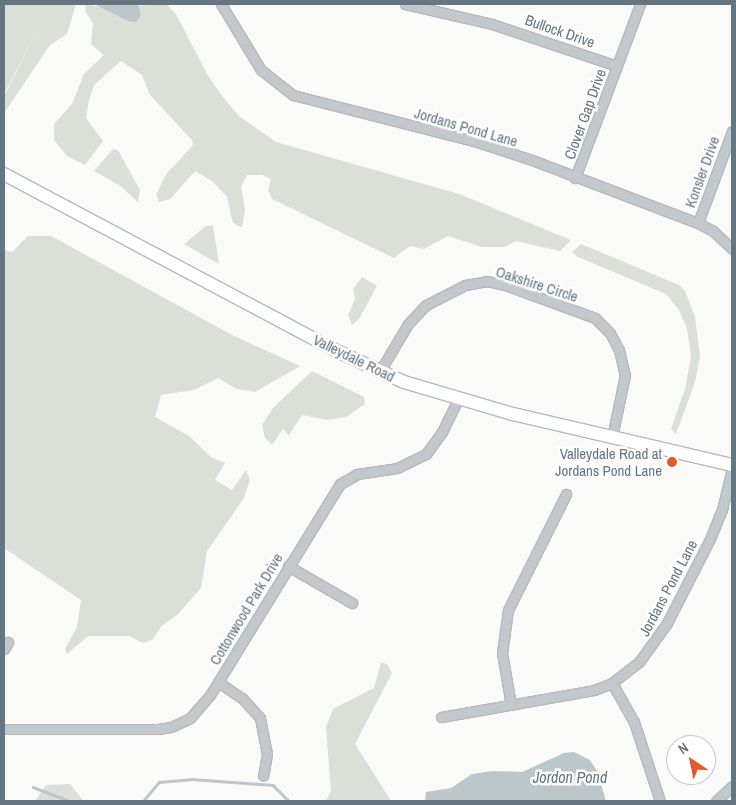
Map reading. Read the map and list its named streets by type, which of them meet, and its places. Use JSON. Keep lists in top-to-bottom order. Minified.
{"streets":{"street":["Bullock Drive","Clover Gap Drive","Jordans Pond Lane","Konsler Drive","Oakshire Circle","Valleydale Road","Cottonwood Park Drive"]},"crossings":[["Bullock Drive","Clover Gap Drive"],["Clover Gap Drive","Jordans Pond Lane"],["Jordans Pond Lane","Konsler Drive"],["Jordans Pond Lane","Valleydale Road"],["Oakshire Circle","Valleydale Road"],["Valleydale Road","Cottonwood Park Drive"]],"water":["Jordon Pond"],"places":["Valleydale Road at Jordans Pond Lane"],"north":"top left"}
